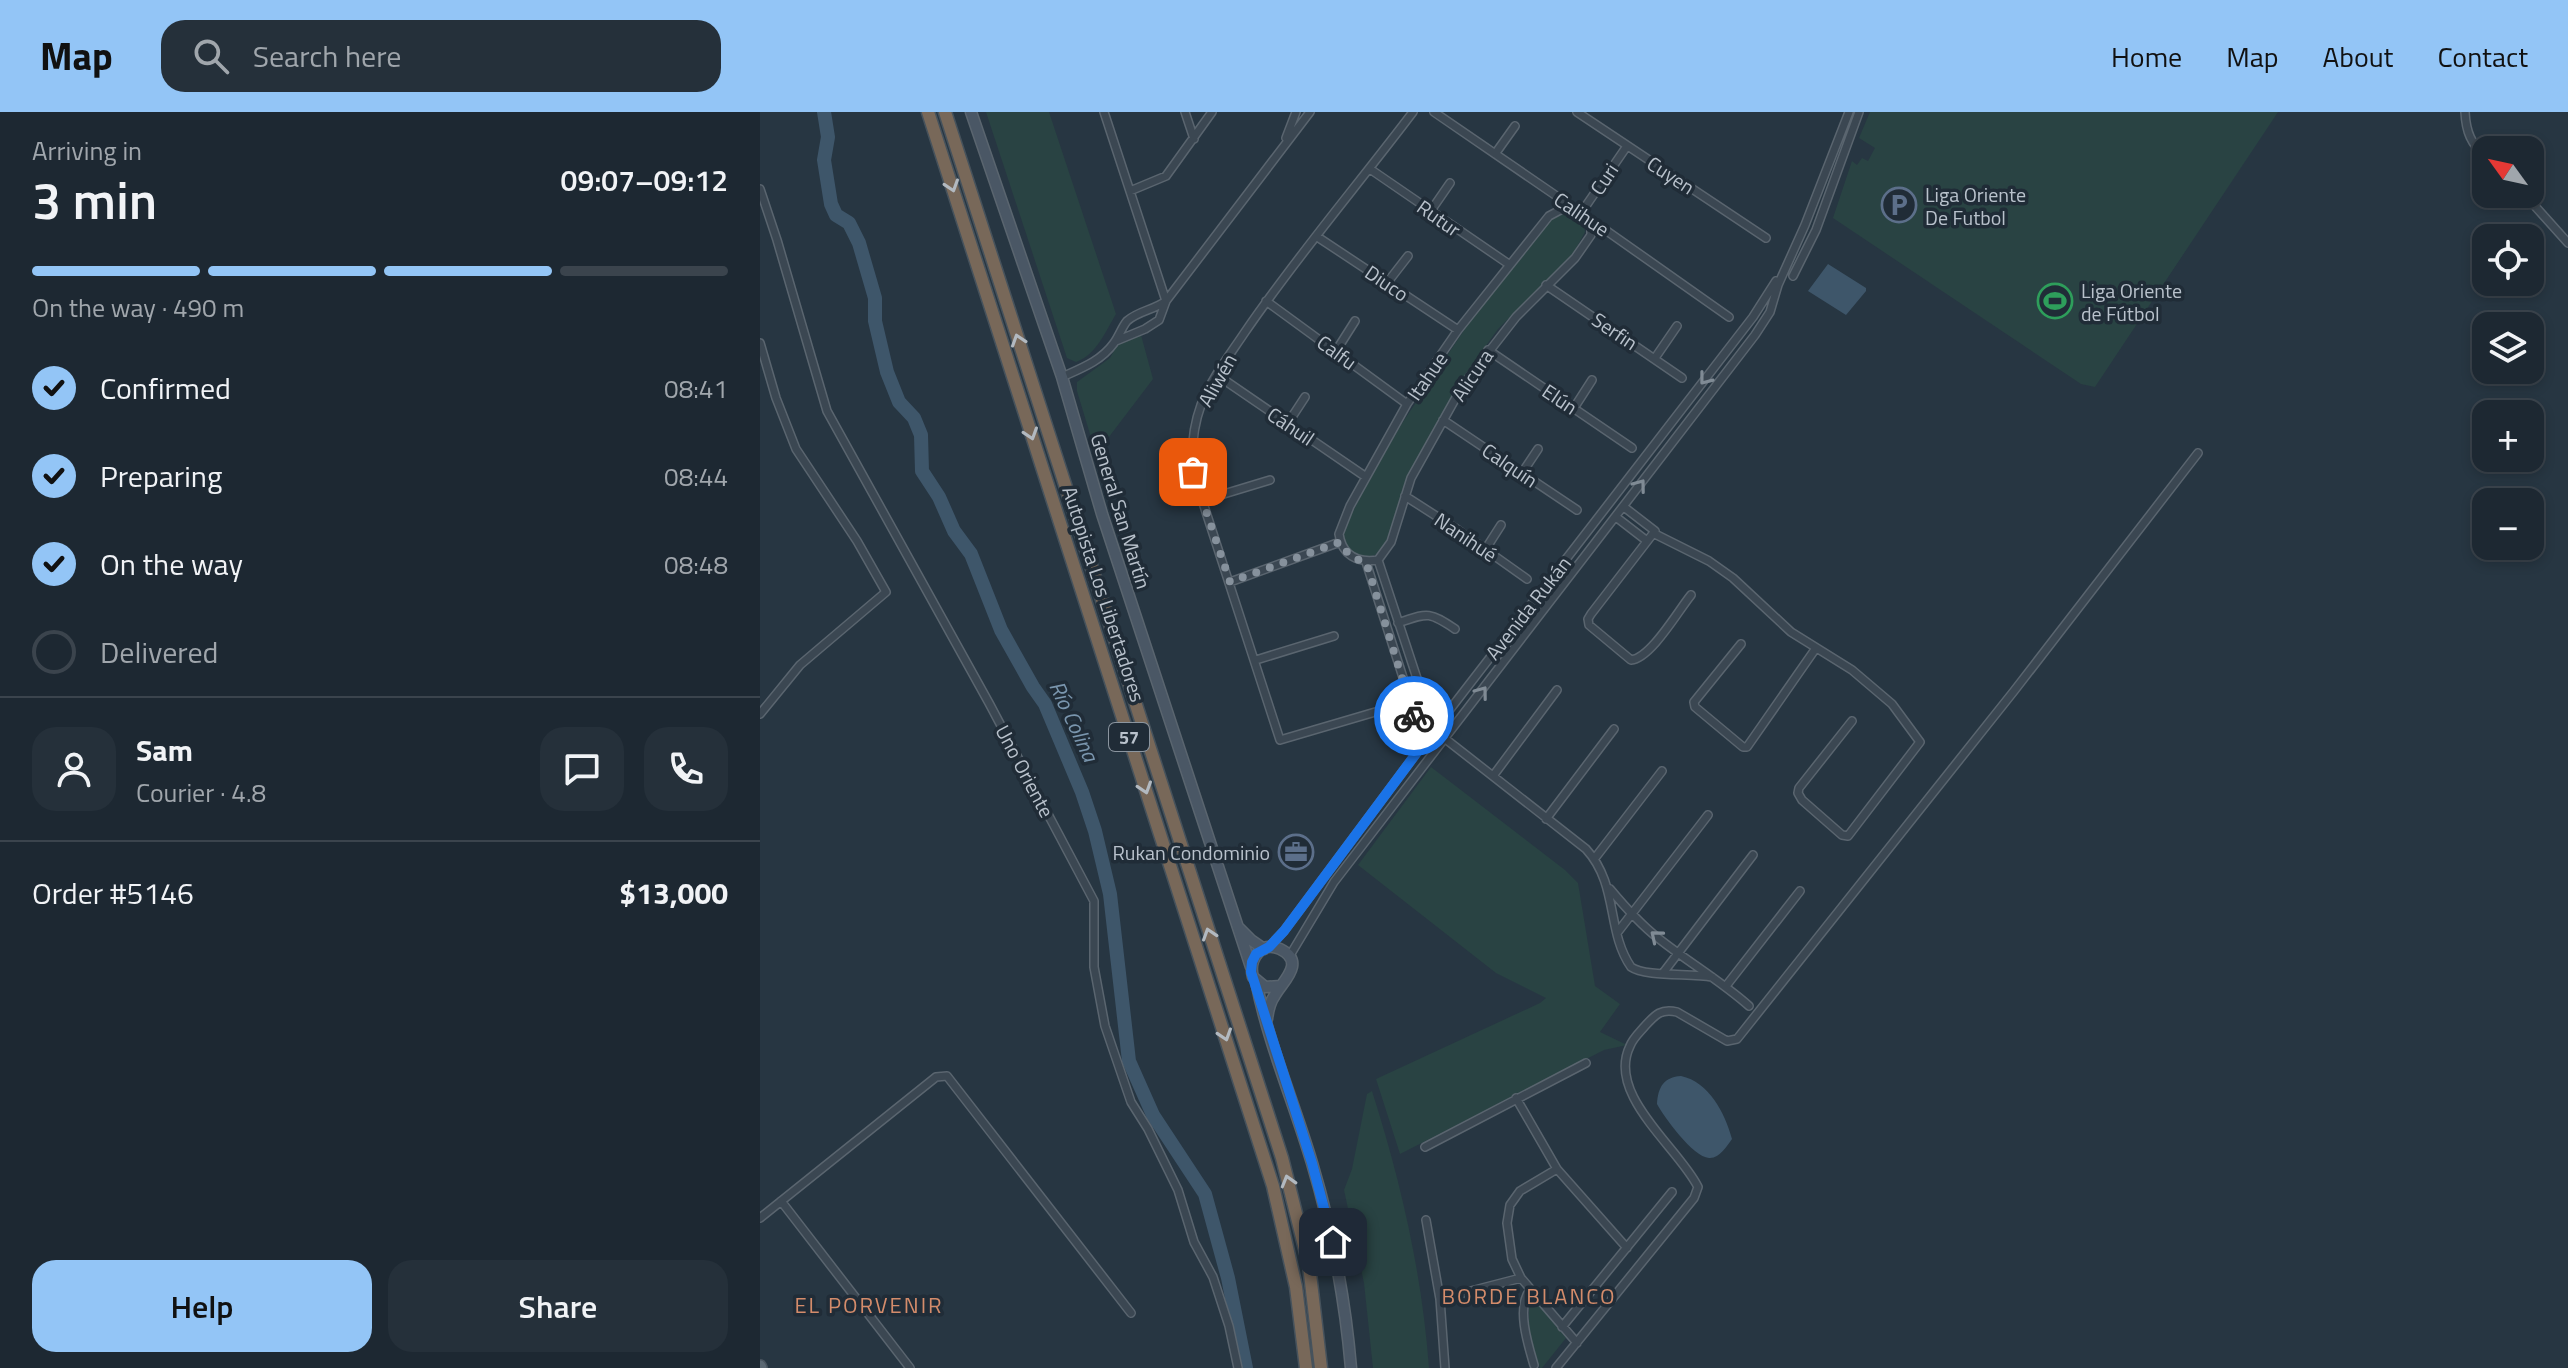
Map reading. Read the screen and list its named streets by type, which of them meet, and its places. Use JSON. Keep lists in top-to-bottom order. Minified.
{"streets":{"highway":["Autopista Los Libertadores","57"],"street":["Cuyen","Curi","Calihue","Rutur","Diuco","Serfin","Calfu","Alicura","Itahue","Aliwén","Elún","Cáhuil","Calquín","General San Martín","Nanihué","Avenida Rukán","Uno Oriente"]},"crossings":[["Cuyen","Curi"],["Curi","Calihue"],["Curi","Alicura"],["Curi","Itahue"],["Calihue","Alicura"],["Calihue","Itahue"],["Rutur","Itahue"],["Rutur","Aliwén"],["Diuco","Itahue"],["Diuco","Aliwén"],["Serfin","Alicura"],["Calfu","Itahue"],["Calfu","Aliwén"],["Alicura","Itahue"],["Alicura","Elún"],["Alicura","Calquín"],["Alicura","Nanihué"],["Itahue","Cáhuil"],["Aliwén","Cáhuil"],["General San Martín","Avenida Rukán"]],"districts":["BORDE BLANCO","EL PORVENIR"],"water":["Río Colina"],"places":{"parking":["Liga Oriente De Futbol"],"sports":["Liga Oriente de Fútbol"],"office":["Rukan Condominio"]},"north":"top left","page":{"header":"Map","search":"Search here","nav":["Home","Map","About","Contact"],"heading":["3 min","Arriving in","09:07–09:12"],"panel":["Sam","Courier · 4.8","Order #5146","$13,000"],"map_buttons":["+","−"],"bar":"On the way · 490 m","list":[["Confirmed","08:41"],["Preparing","08:44"],["On the way","08:48"],"Delivered"],"buttons":["Help","Share"]}}
